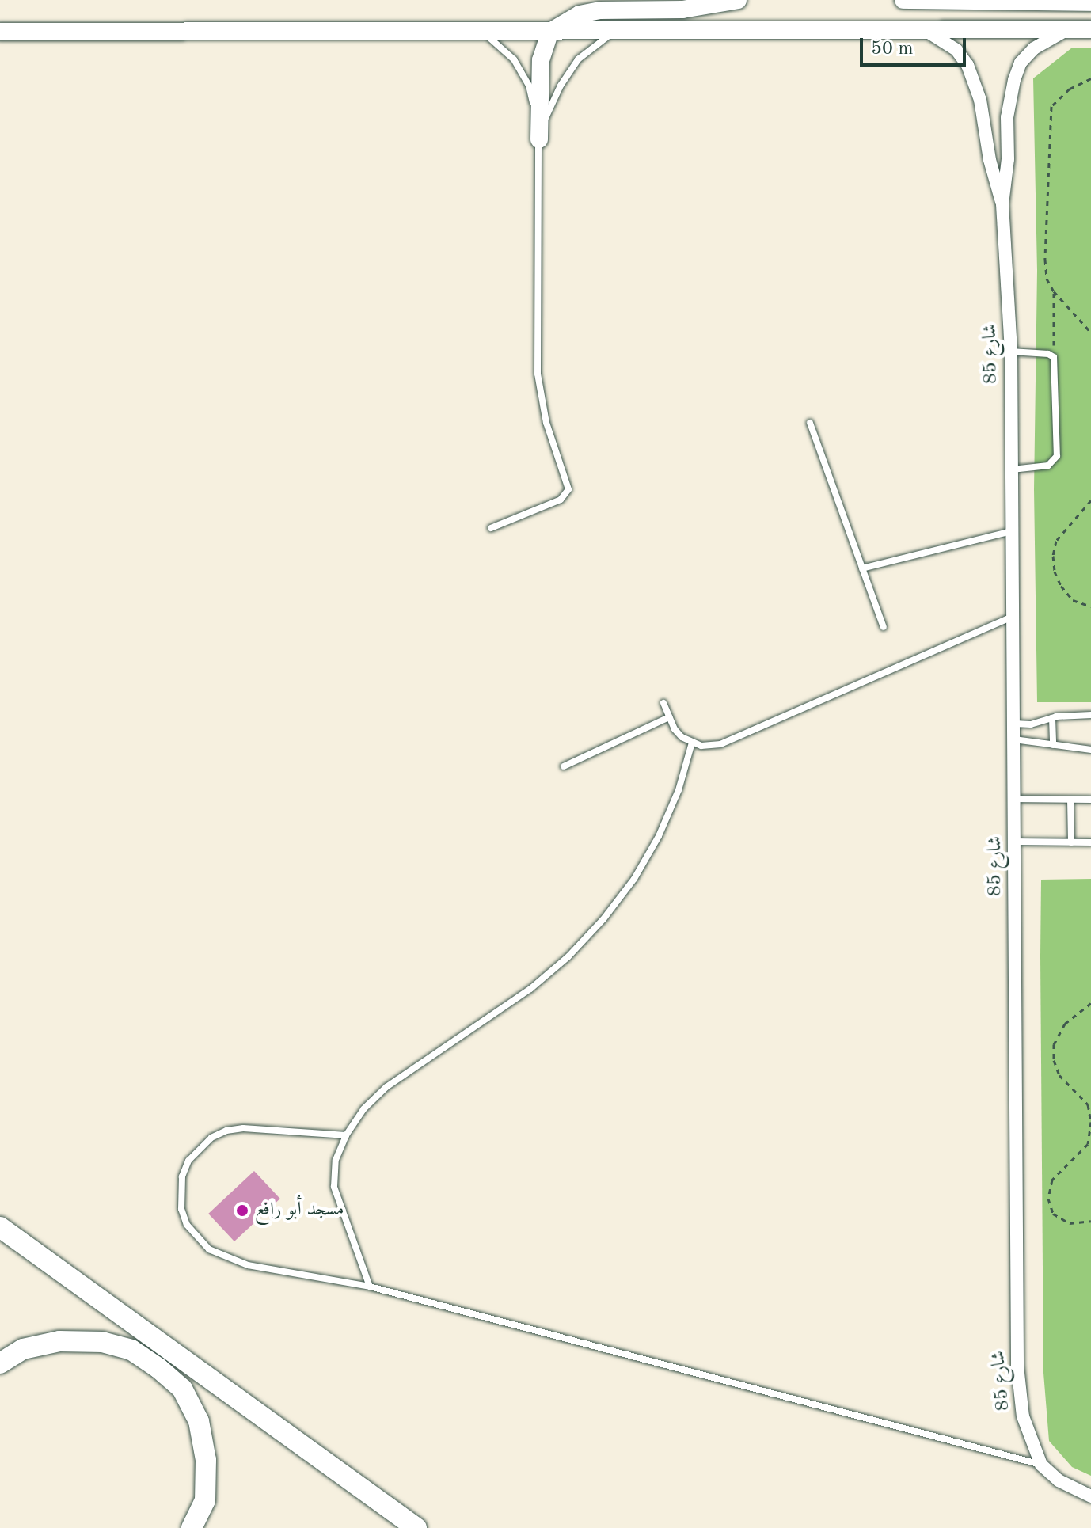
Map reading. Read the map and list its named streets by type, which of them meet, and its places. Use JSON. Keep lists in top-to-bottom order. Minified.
{"streets":{"street":["شارع 85"]},"places":["مسجد أبو رافع"],"scale_bar":"50 m"}
